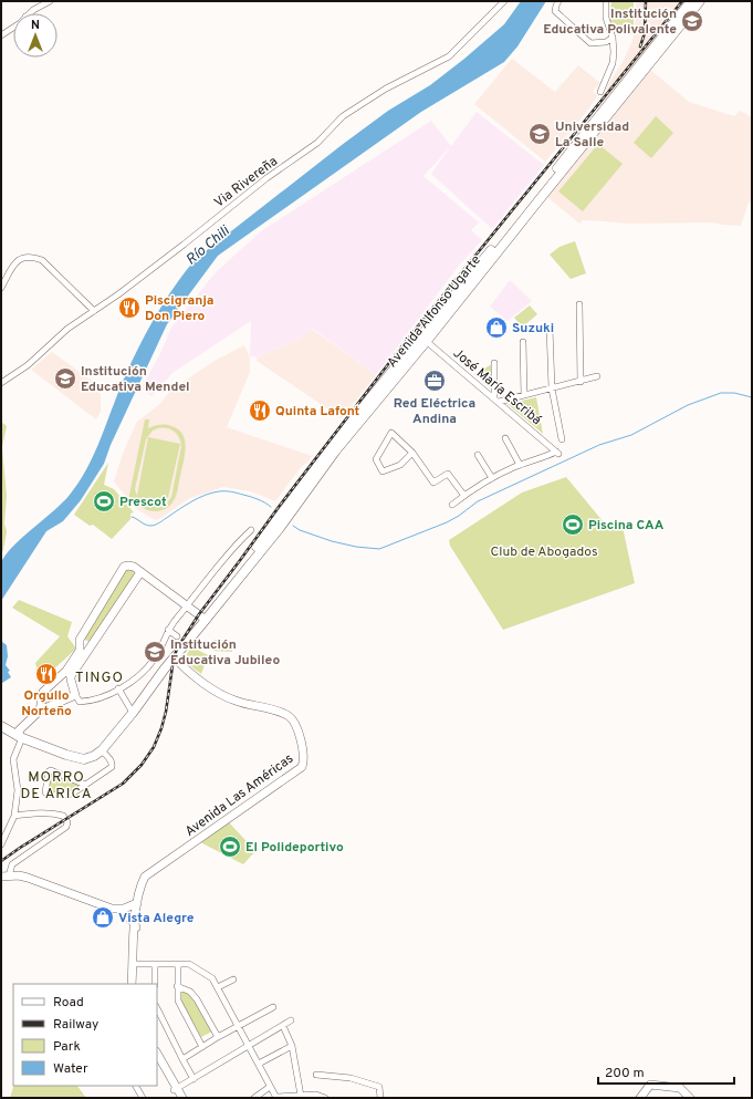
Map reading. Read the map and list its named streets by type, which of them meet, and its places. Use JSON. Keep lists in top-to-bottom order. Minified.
{"streets":{"main road":["Avenida Alfonso Ugarte","Avenida Las Américas"],"street":["Via Rivereña","José María Escribá"]},"crossings":[["Avenida Alfonso Ugarte","José María Escribá"],["Avenida Alfonso Ugarte","Avenida Las Américas"]],"districts":["TINGO","MORRO DE ARICA"],"water":["Río Chili"],"parks":["Club de Abogados"],"places":{"school or university":["Institución Educativa Polivalente","Universidad La Salle","Institución Educativa Mendel","Institución Educativa Jubileo"],"restaurant":["Piscigranja Don Piero","Quinta Lafont","Orgullo Norteño"],"shop":["Suzuki","Vista Alegre"],"office":["Red Eléctrica Andina"],"sports":["Prescot","Piscina CAA","El Polideportivo"]},"legend":["Road","Railway","Park","Water"],"scale_bar":"200 m","north":"top"}
